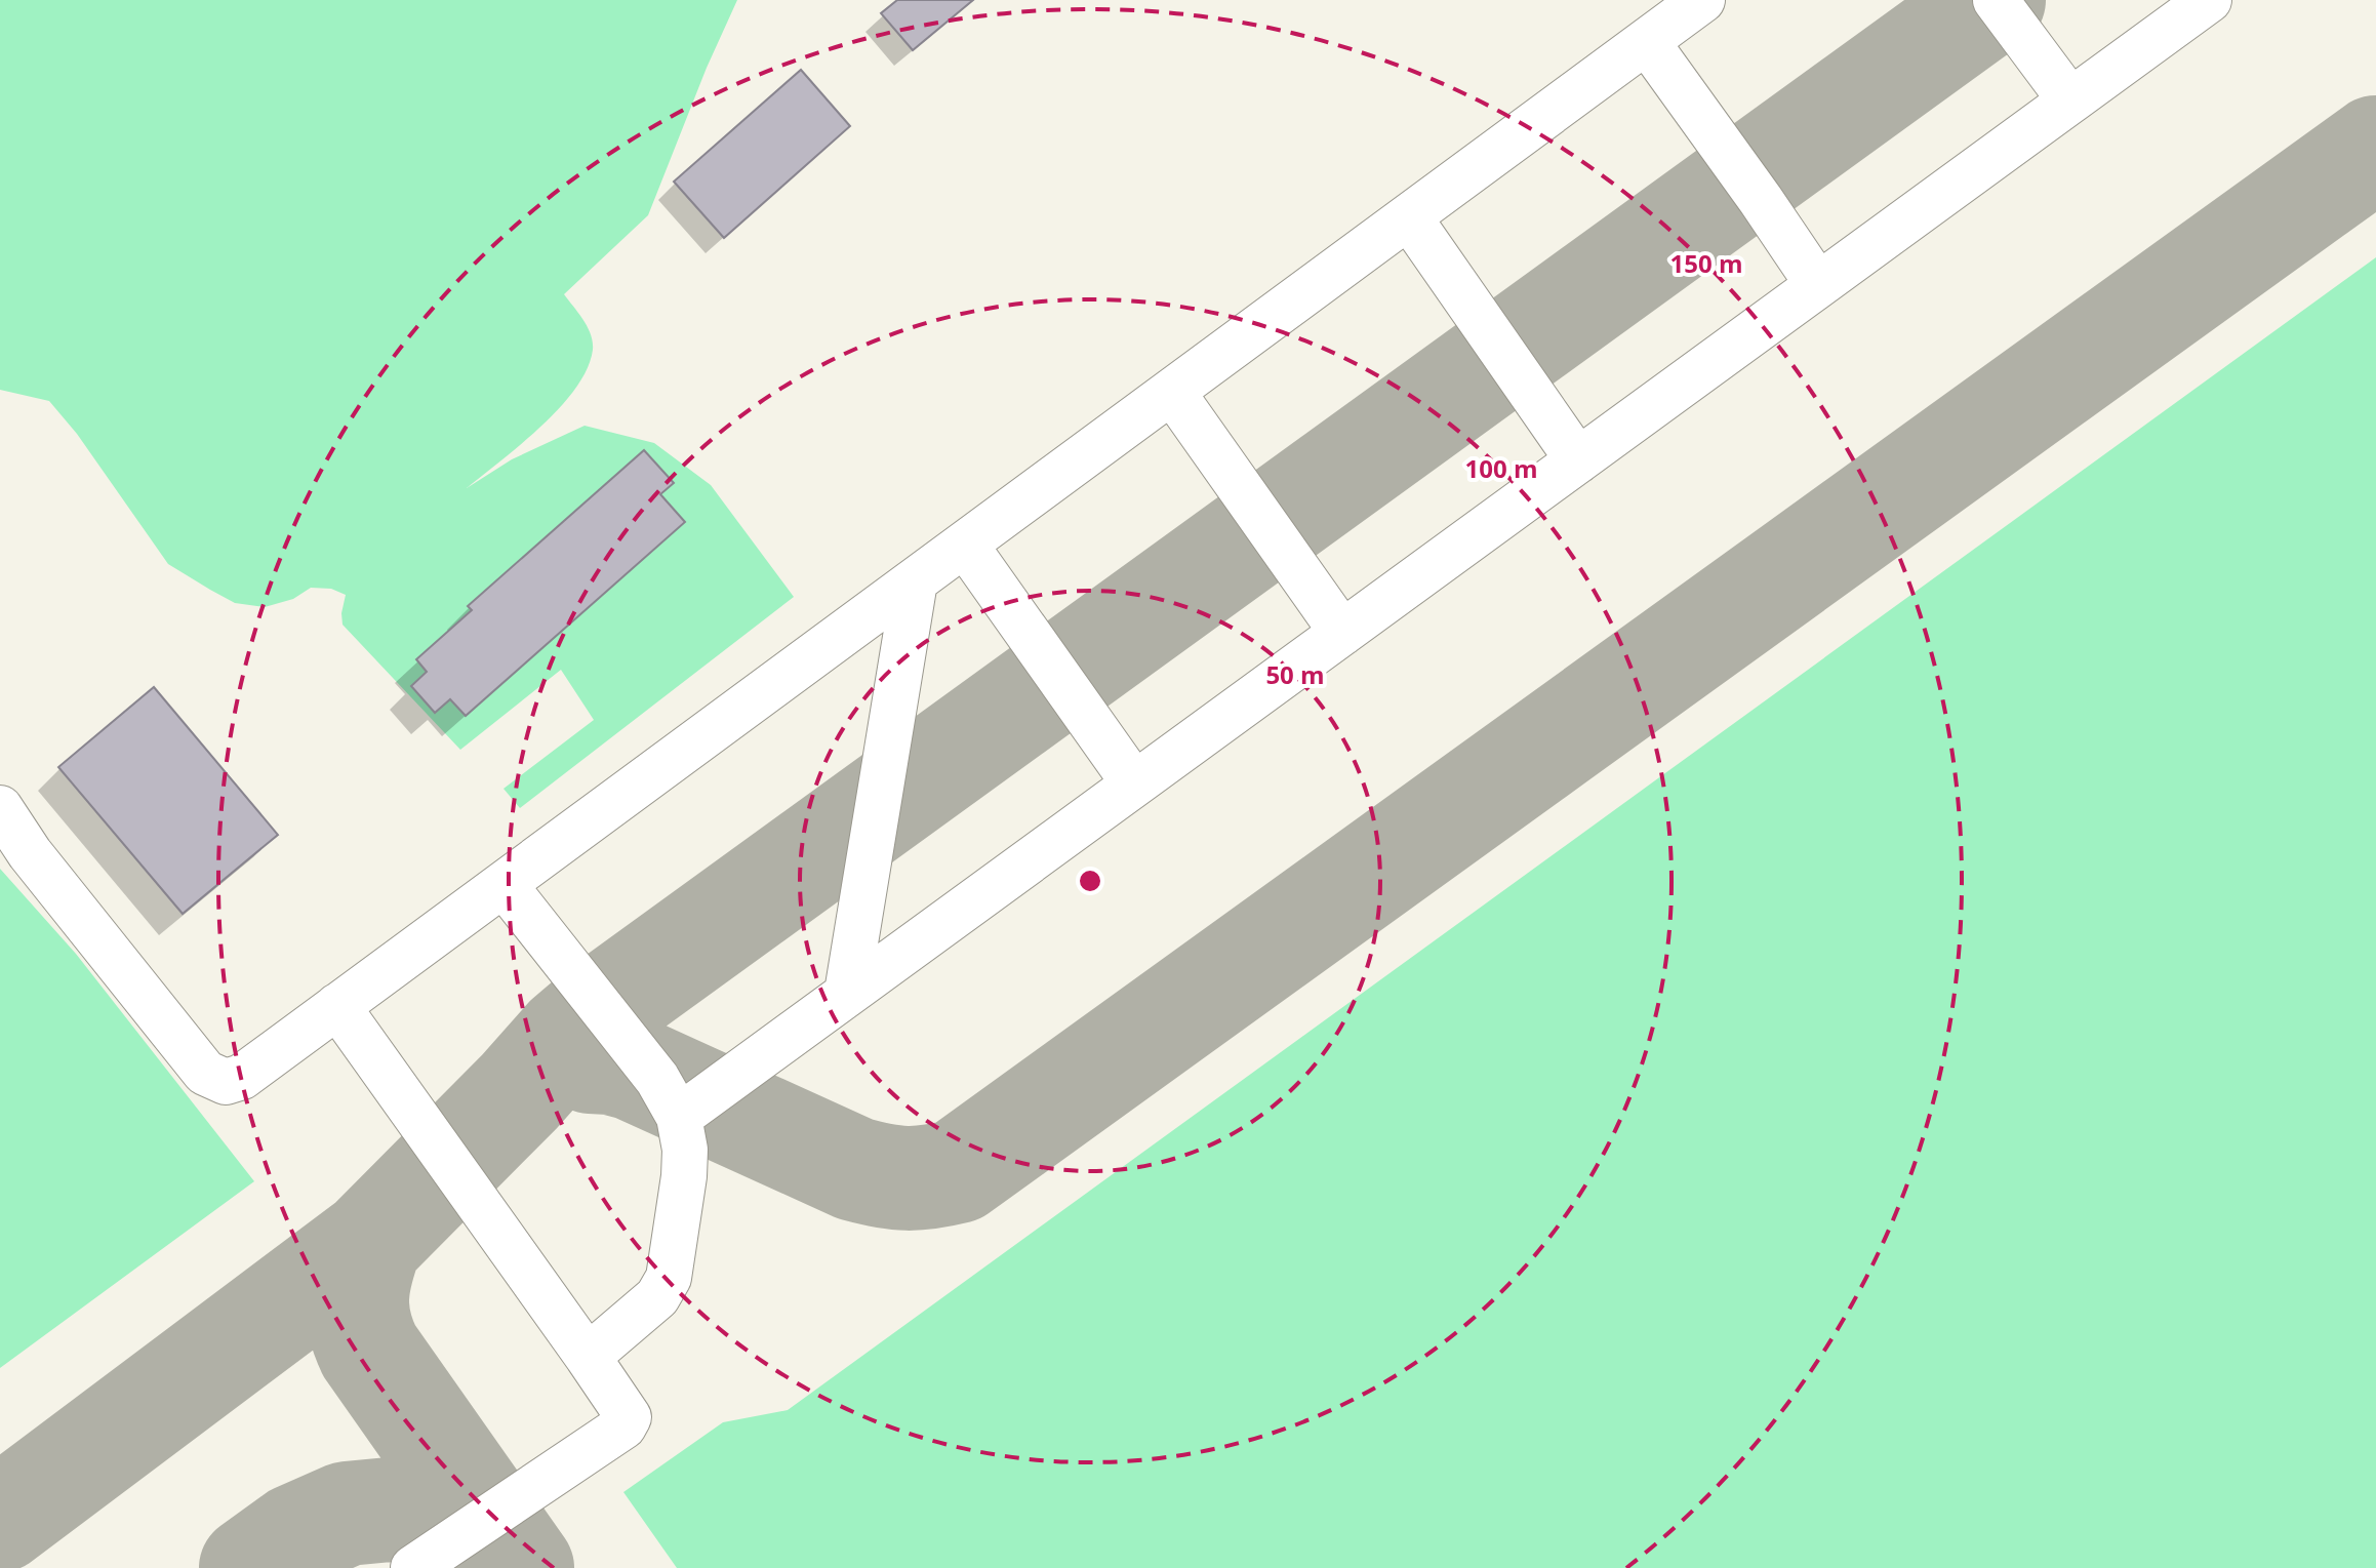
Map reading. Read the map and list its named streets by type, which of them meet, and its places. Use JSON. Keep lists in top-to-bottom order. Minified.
{"rings":["150 m","100 m","50 m"]}
